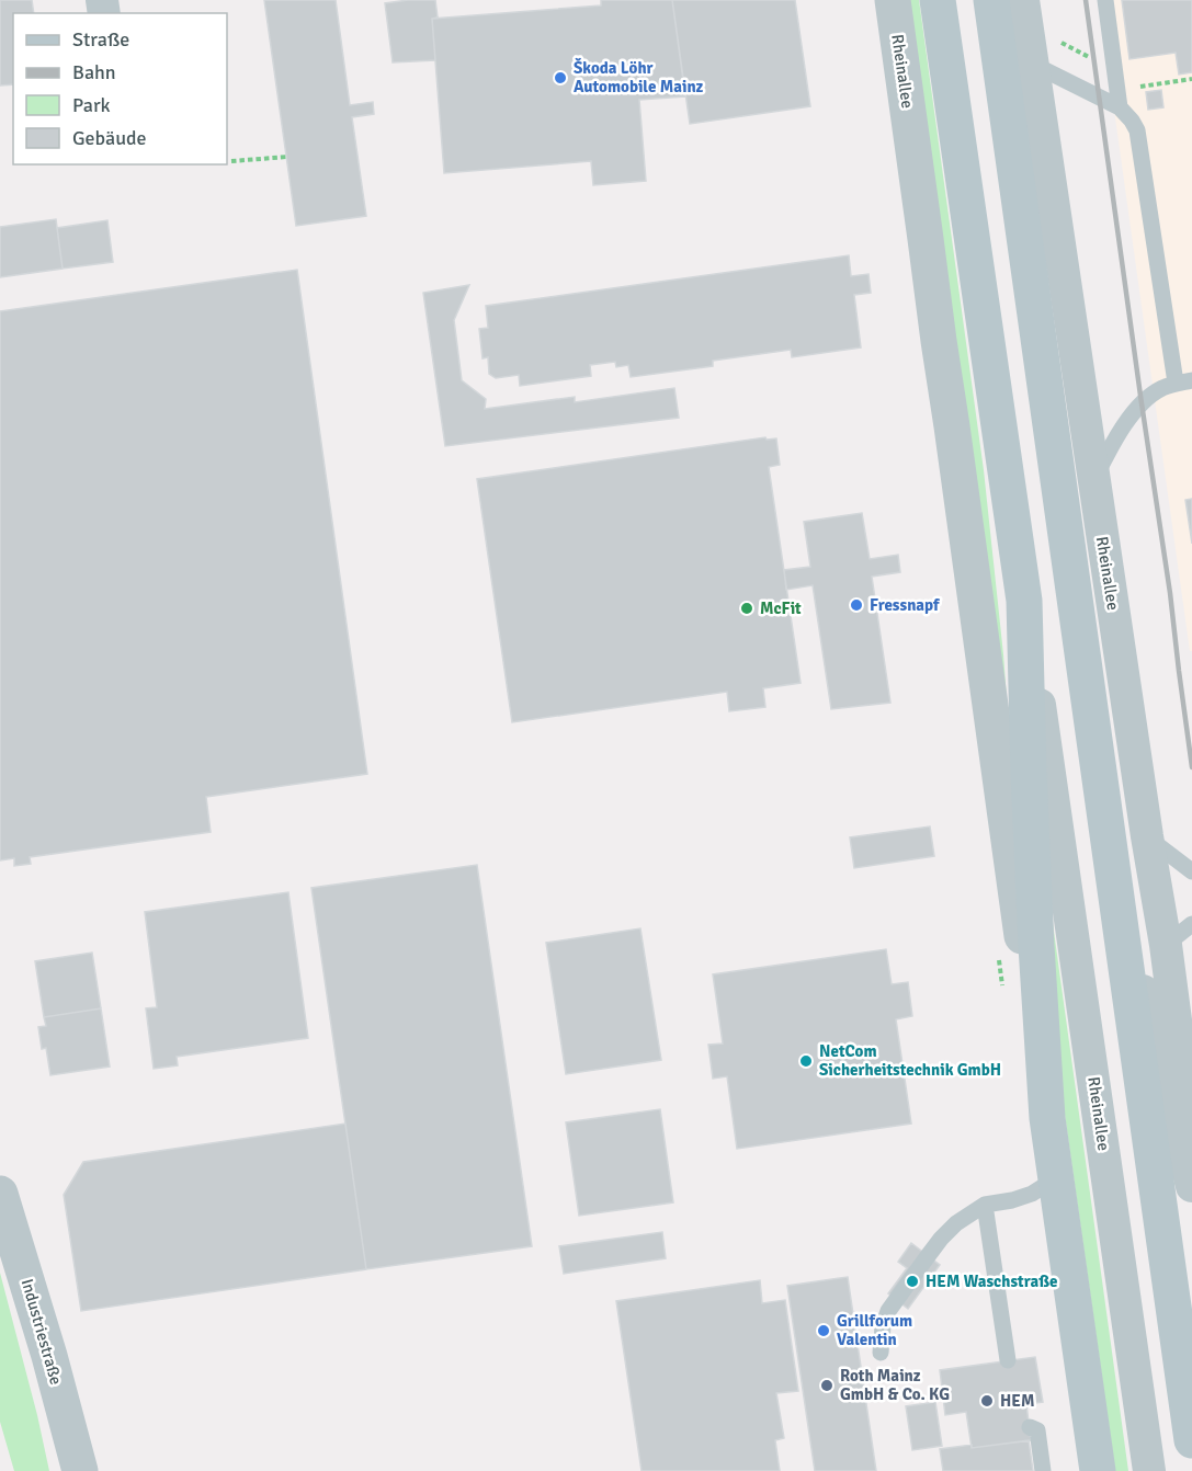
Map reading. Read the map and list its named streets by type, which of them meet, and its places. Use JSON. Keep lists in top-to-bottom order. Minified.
{"streets":{"main road":["Rheinallee"],"street":["Industriestraße"]},"places":["Škoda Löhr Automobile Mainz","Fressnapf","McFit","NetCom Sicherheitstechnik GmbH","HEM Waschstraße","Grillforum Valentin","Roth Mainz GmbH & Co. KG","HEM"],"legend":["Straße","Bahn","Park","Gebäude"]}
